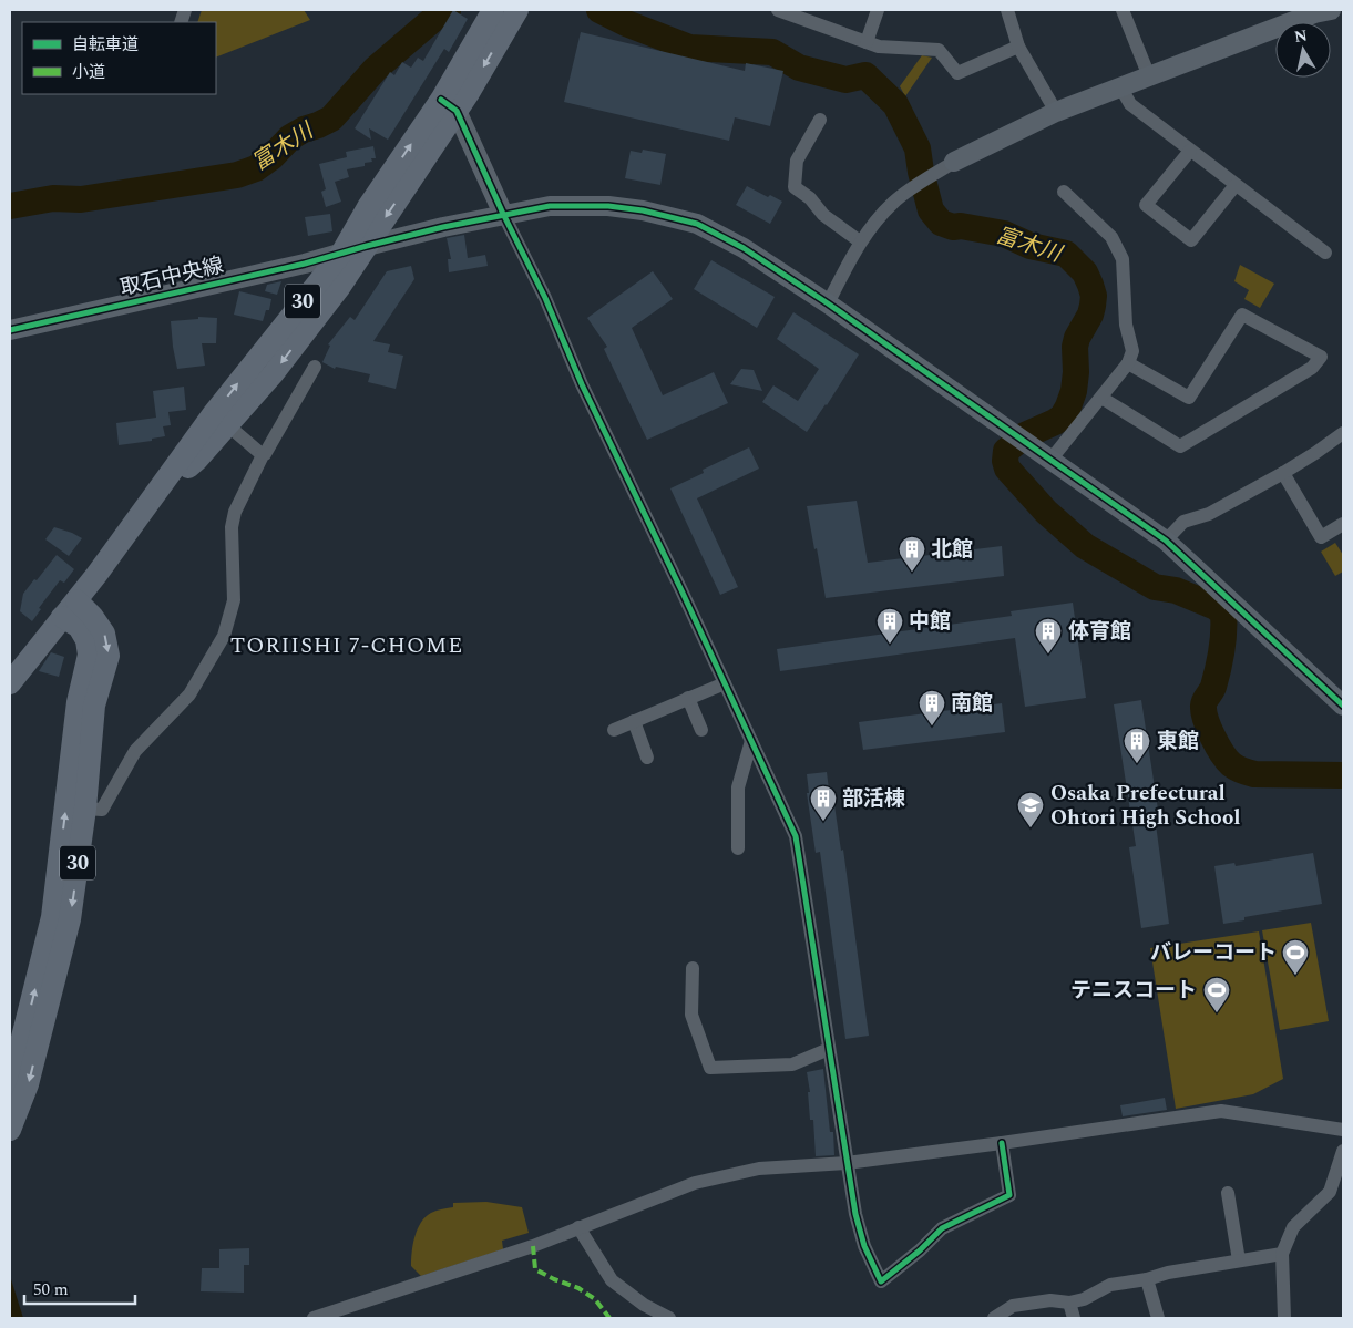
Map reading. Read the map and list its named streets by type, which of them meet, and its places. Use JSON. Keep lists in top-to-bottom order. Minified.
{"streets":{"main road":["30"],"street":["取石中央線"]},"crossings":[["取石中央線","30"]],"districts":["TORIISHI 7-CHOME"],"water":["富木川"],"places":{"building":["北館","中館","体育館","南館","東館","部活棟"],"school or university":["Osaka Prefectural Ohtori High School"],"sports":["バレーコート","テニスコート"]},"legend":["自転車道","小道"],"scale_bar":"50 m","north":"top"}
